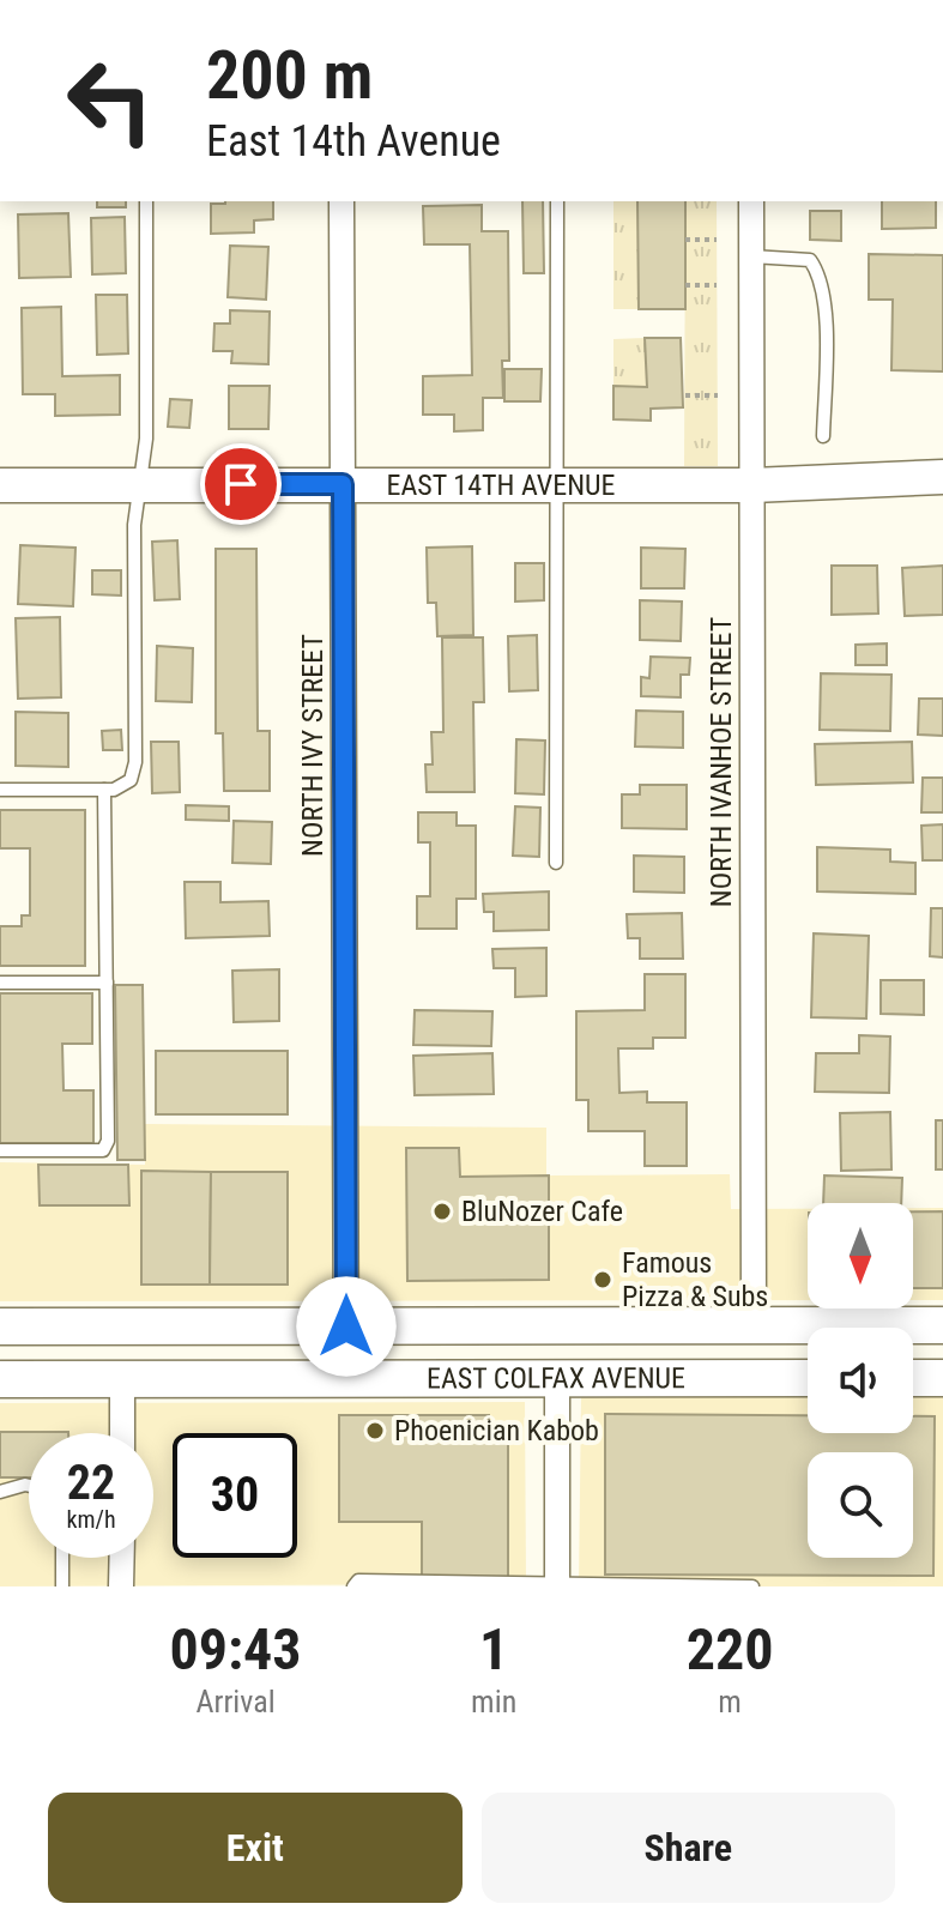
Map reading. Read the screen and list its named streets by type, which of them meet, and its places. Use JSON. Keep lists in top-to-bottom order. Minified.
{"streets":{"main road":["EAST 14TH AVENUE","EAST COLFAX AVENUE"],"street":["NORTH IVY STREET","NORTH IVANHOE STREET"]},"crossings":[["EAST 14TH AVENUE","NORTH IVY STREET"],["EAST 14TH AVENUE","NORTH IVANHOE STREET"],["NORTH IVY STREET","EAST COLFAX AVENUE"],["NORTH IVANHOE STREET","EAST COLFAX AVENUE"]],"places":["BluNozer Cafe","Famous Pizza & Subs","Phoenician Kabob"],"north":"bottom","page":{"turn":["200 m","East 14th Avenue"],"speed":"22 km/h","limit":"30","eta":["09:43","Arrival","1","min","220","m"],"buttons":["Exit","Share"]}}
